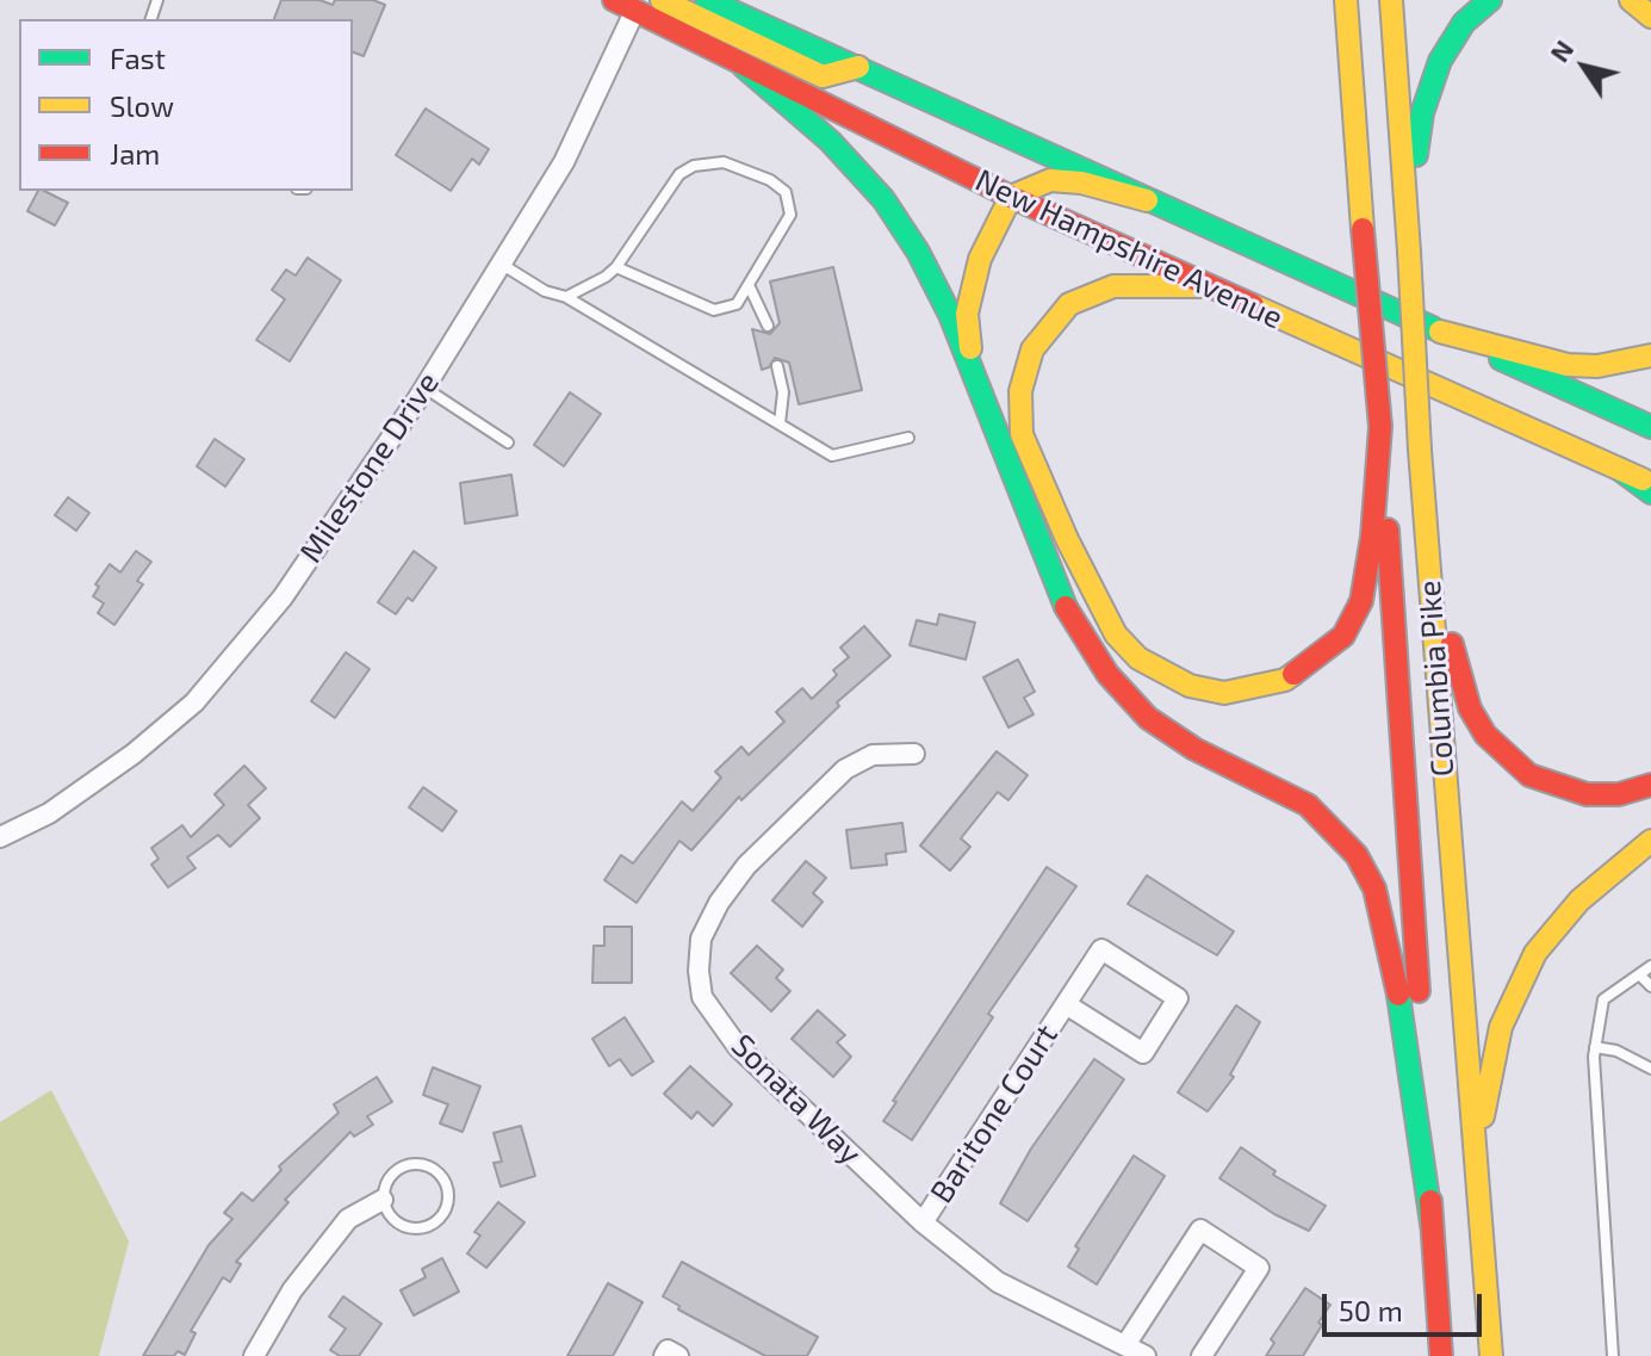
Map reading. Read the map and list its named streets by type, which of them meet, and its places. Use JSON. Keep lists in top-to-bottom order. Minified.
{"streets":{"main road":["New Hampshire Avenue","Columbia Pike"],"street":["Milestone Drive","Sonata Way","Baritone Court"]},"crossings":[["New Hampshire Avenue","Milestone Drive"],["Sonata Way","Baritone Court"]],"legend":["Fast","Slow","Jam"],"scale_bar":"50 m","north":"top left"}
